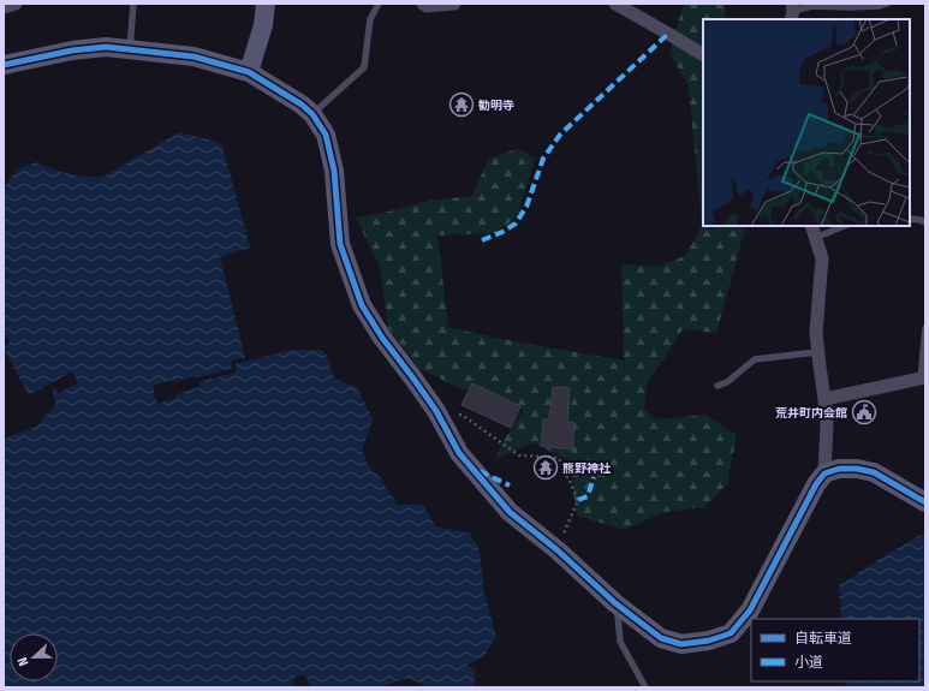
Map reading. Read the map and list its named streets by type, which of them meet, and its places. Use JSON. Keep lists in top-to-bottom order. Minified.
{"places":{"temple":["勧明寺","熊野神社"],"public building":["荒井町内会館"]},"legend":["自転車道","小道"],"north":"left"}
